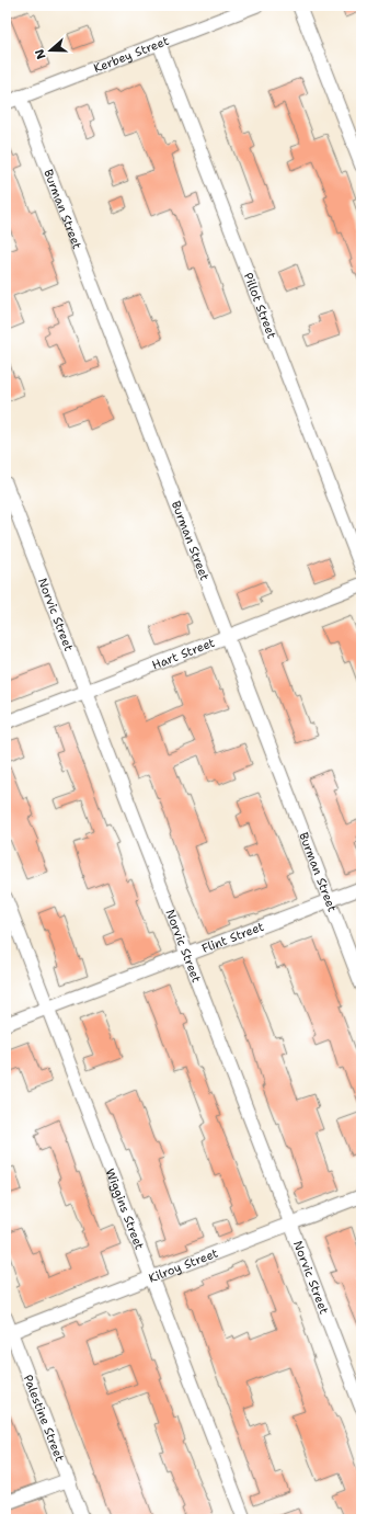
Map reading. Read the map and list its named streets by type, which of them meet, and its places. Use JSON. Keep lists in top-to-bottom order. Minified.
{"streets":{"street":["Kerbey Street","Burman Street","Pillot Street","Norvic Street","Hart Street","Flint Street","Wiggins Street","Kilroy Street","Palestine Street"]},"crossings":[["Kerbey Street","Burman Street"],["Kerbey Street","Pillot Street"],["Burman Street","Hart Street"],["Burman Street","Flint Street"],["Norvic Street","Hart Street"],["Norvic Street","Flint Street"],["Norvic Street","Kilroy Street"],["Flint Street","Wiggins Street"],["Wiggins Street","Kilroy Street"],["Kilroy Street","Palestine Street"]],"north":"left"}
